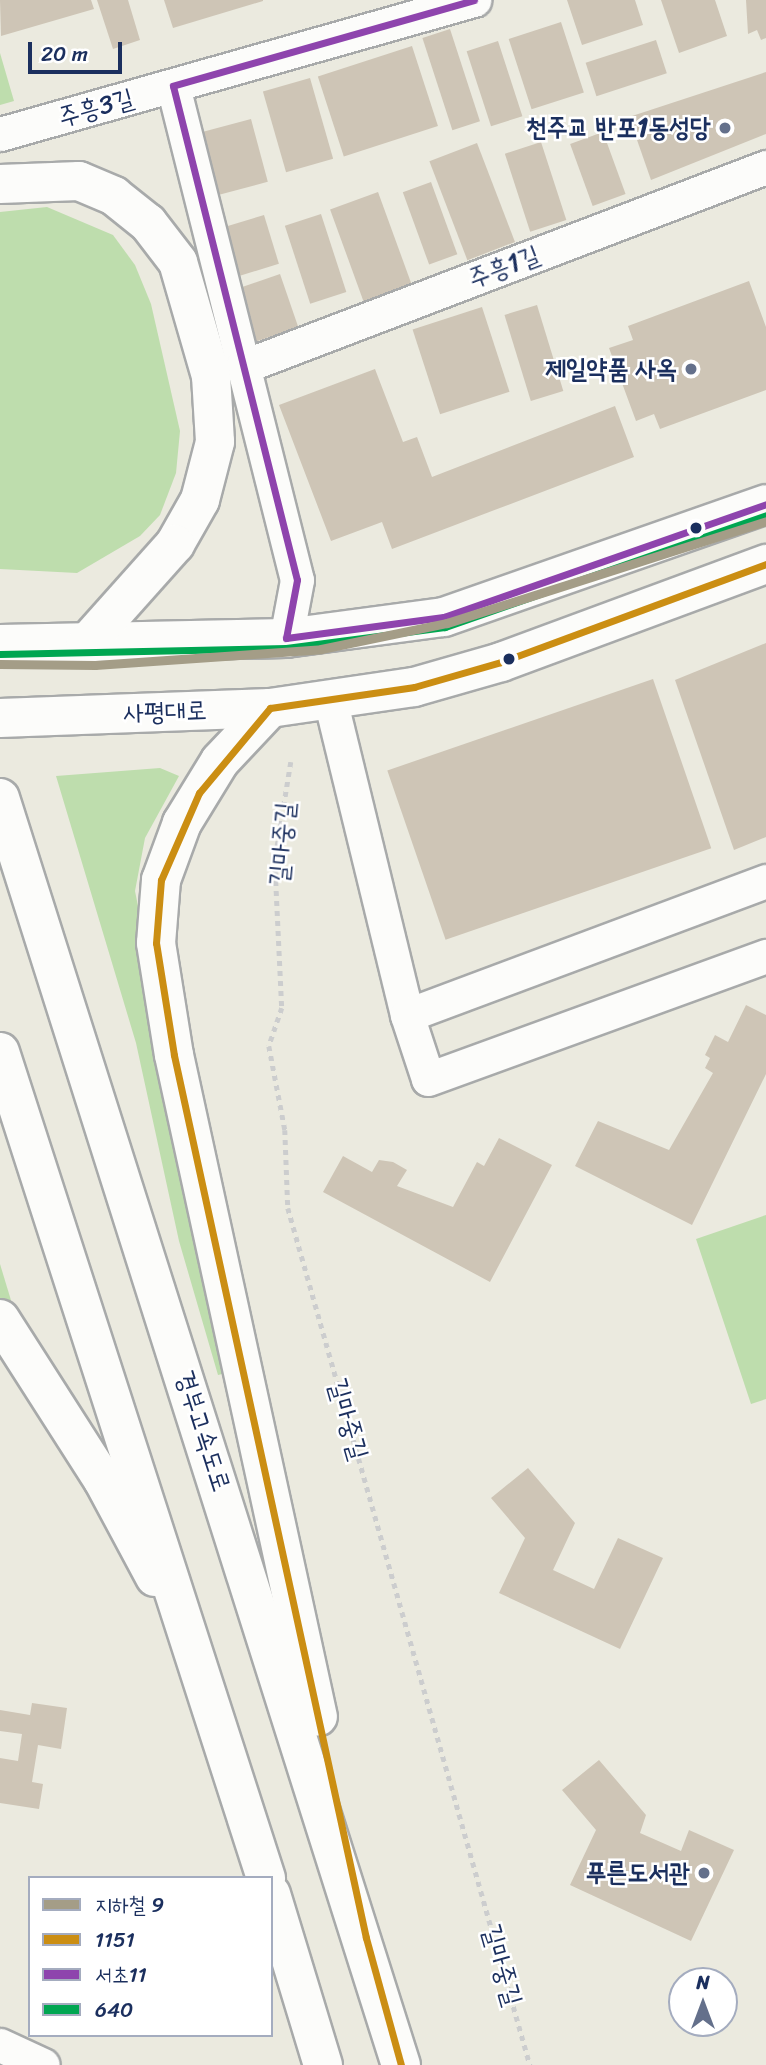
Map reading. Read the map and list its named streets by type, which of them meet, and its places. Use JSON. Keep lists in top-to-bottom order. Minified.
{"streets":{"main road":["사평대로","경부고속도로"],"street":["주흥3길","주흥1길"],"path":["길마중길"]},"places":["천주교 반포1동성당","제일약품 사옥","푸른도서관"],"lines":["transit line 서초11","transit line 640","metro line 9","transit line 1151"],"legend":["지하철 9","1151","서초11","640"],"scale_bar":"20 m","north":"top"}
